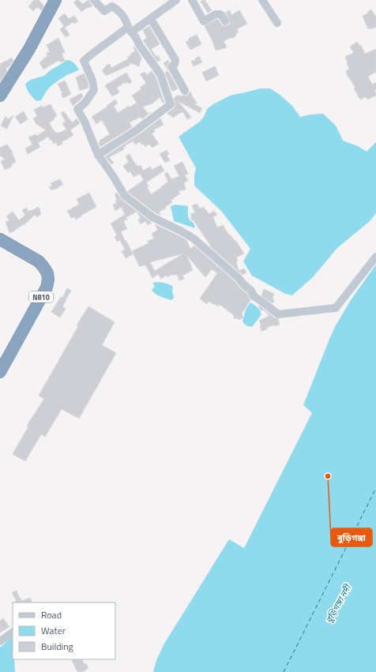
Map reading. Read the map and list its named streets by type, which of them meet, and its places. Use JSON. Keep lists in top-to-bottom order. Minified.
{"streets":{"highway":["N810"]},"water":["বুড়িগঙ্গা নদী"],"places":["বুড়িগঙ্গা"],"legend":["Road","Water","Building"]}
